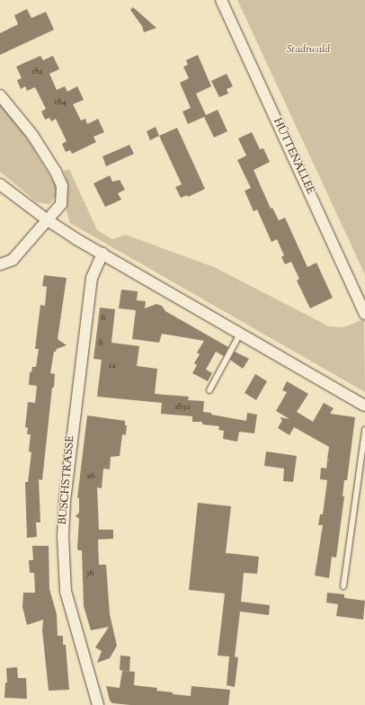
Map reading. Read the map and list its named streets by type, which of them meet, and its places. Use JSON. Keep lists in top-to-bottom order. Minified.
{"streets":{"street":["HÜTTENALLEE","BUSCHSTRASSE"]},"parks":["Stadtwald"],"house_numbers":["182","184","6","8","12","183a","26","36"]}
